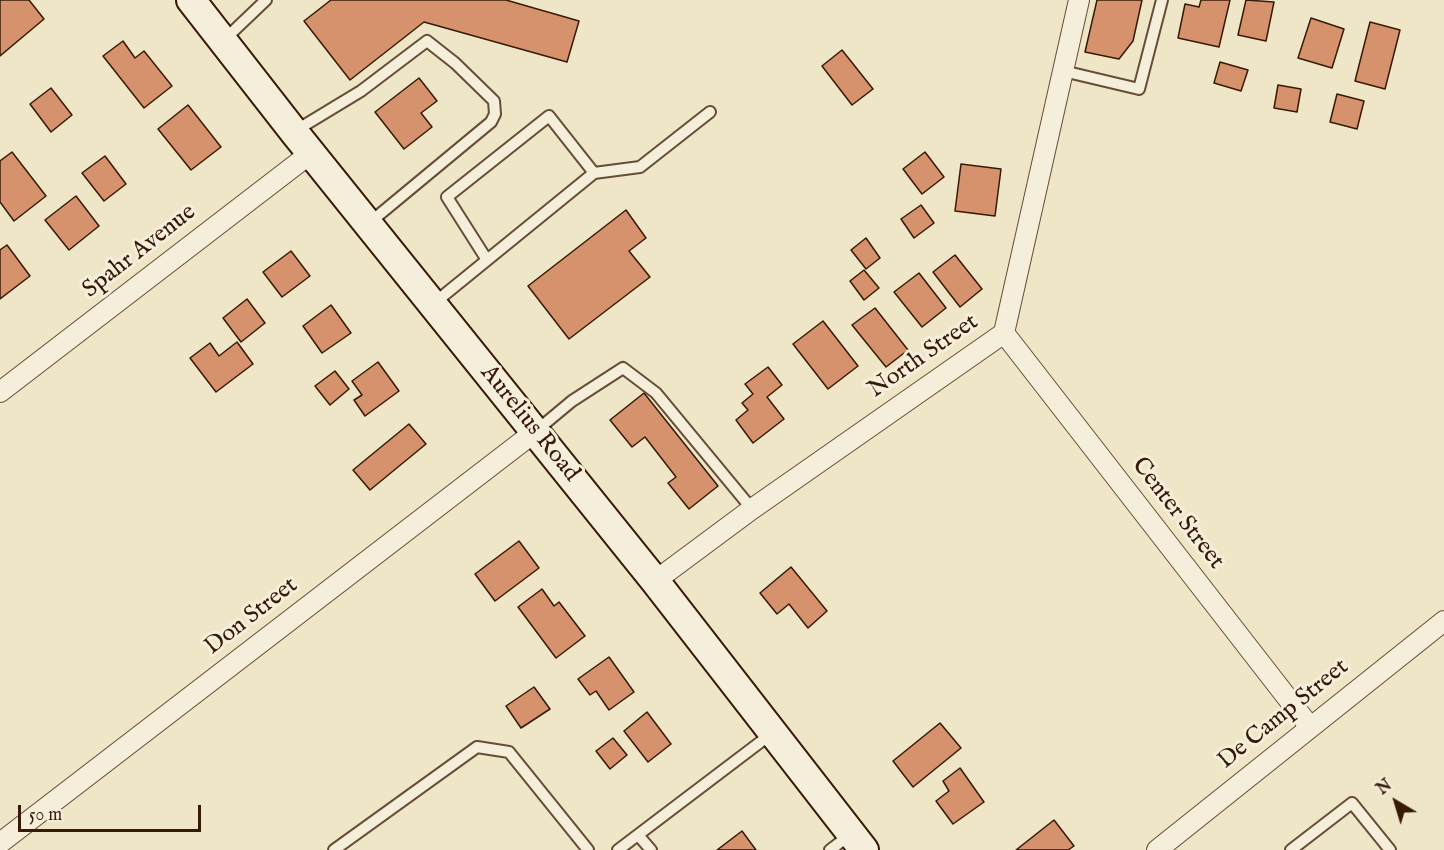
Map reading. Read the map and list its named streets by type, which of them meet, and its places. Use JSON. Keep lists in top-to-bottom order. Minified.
{"streets":{"street":["Spahr Avenue","North Street","Aurelius Road","Center Street","Don Street","De Camp Street"]},"crossings":[["Spahr Avenue","Aurelius Road"],["North Street","Aurelius Road"],["North Street","Center Street"],["Aurelius Road","Don Street"],["Center Street","De Camp Street"]],"scale_bar":"50 m","north":"top left"}
